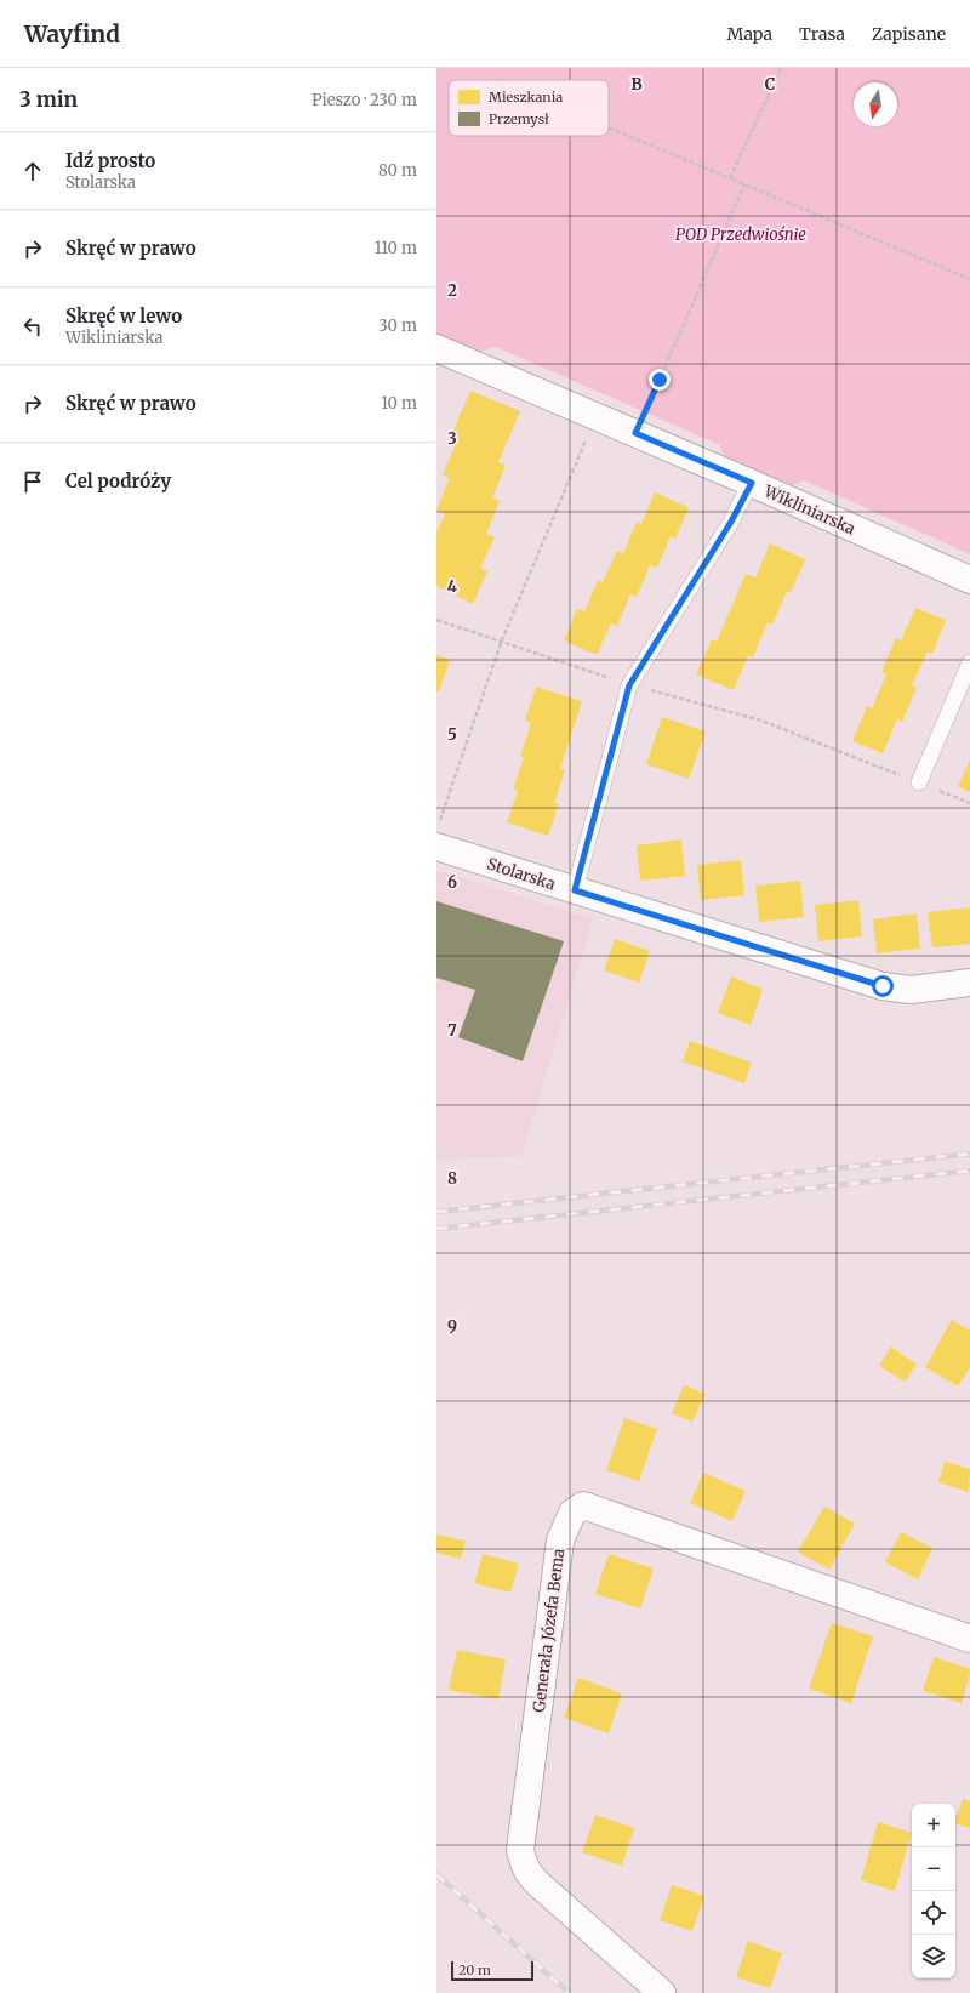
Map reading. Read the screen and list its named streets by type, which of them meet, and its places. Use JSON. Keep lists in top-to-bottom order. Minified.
{"streets":{"street":["Wikliniarska","Stolarska","Generała Józefa Bema"]},"parks":["POD Przedwiośnie"],"legend":["Mieszkania","Przemysł"],"scale_bar":"20 m","north":"bottom","page":{"header":"Wayfind","nav":["Mapa","Trasa","Zapisane"],"heading":["3 min","Pieszo · 230 m"],"list":[["Idź prosto","Stolarska","80 m"],["Skręć w prawo","110 m"],["Skręć w lewo","Wikliniarska","30 m"],["Skręć w prawo","10 m"],"Cel podróży"],"map_buttons":["+","−"],"scale":"20 m"},"grid":{"columns":["B","C"],"rows":["2","3","4","5","6","7","8","9"]}}
